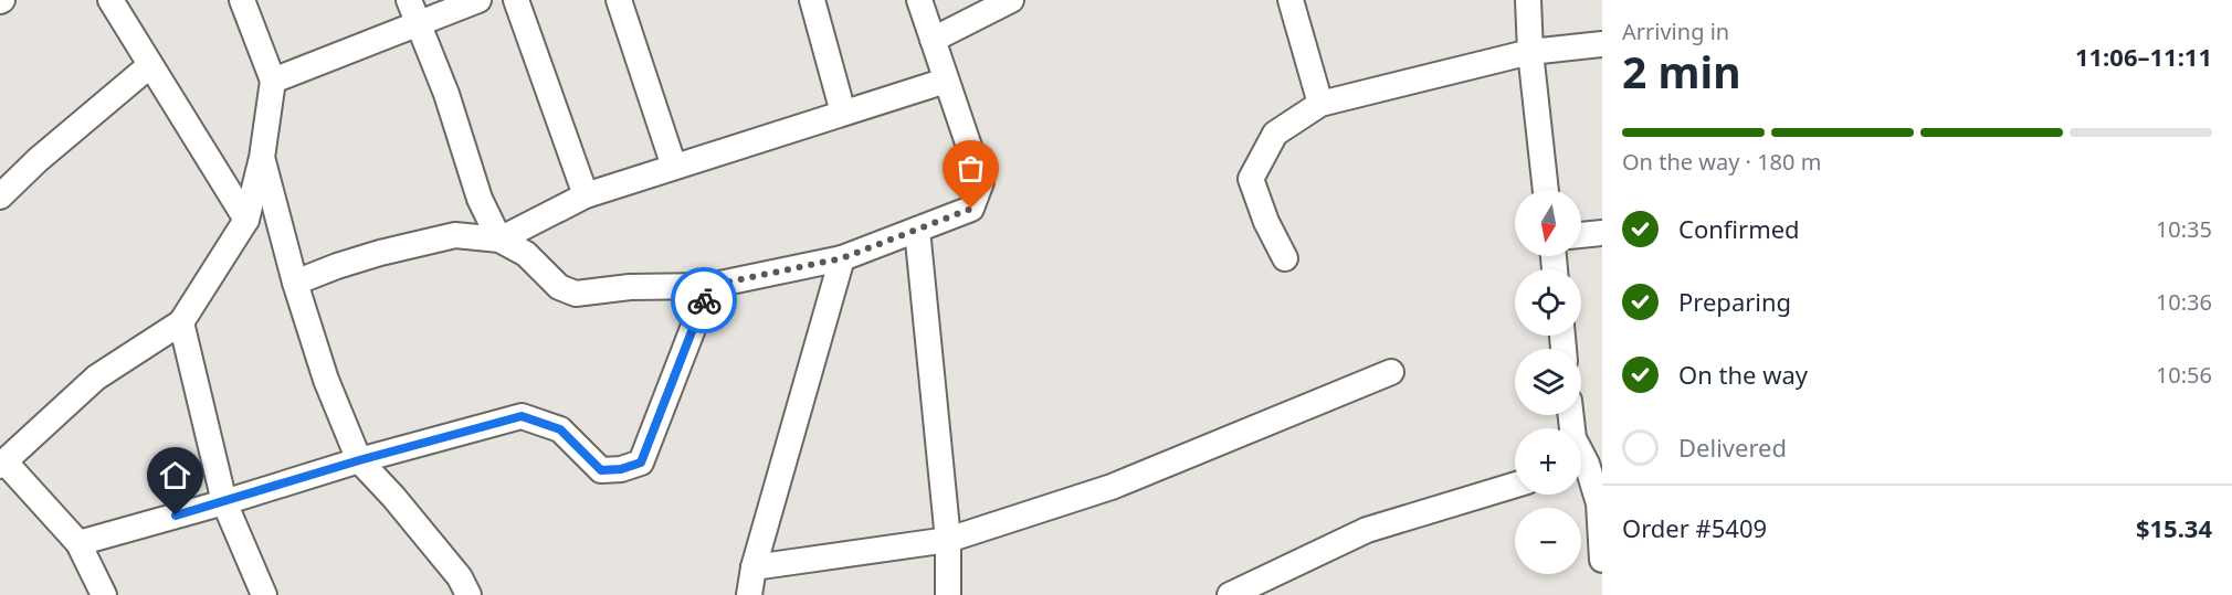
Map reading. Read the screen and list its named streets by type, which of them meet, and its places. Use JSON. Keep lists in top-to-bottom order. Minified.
{"north":"bottom","page":{"heading":["2 min","Arriving in","11:06–11:11"],"panel":["Order #5409","$15.34"],"bar":"On the way · 180 m","map_buttons":["+","−"],"list":[["Confirmed","10:35"],["Preparing","10:36"],["On the way","10:56"],"Delivered"]}}
